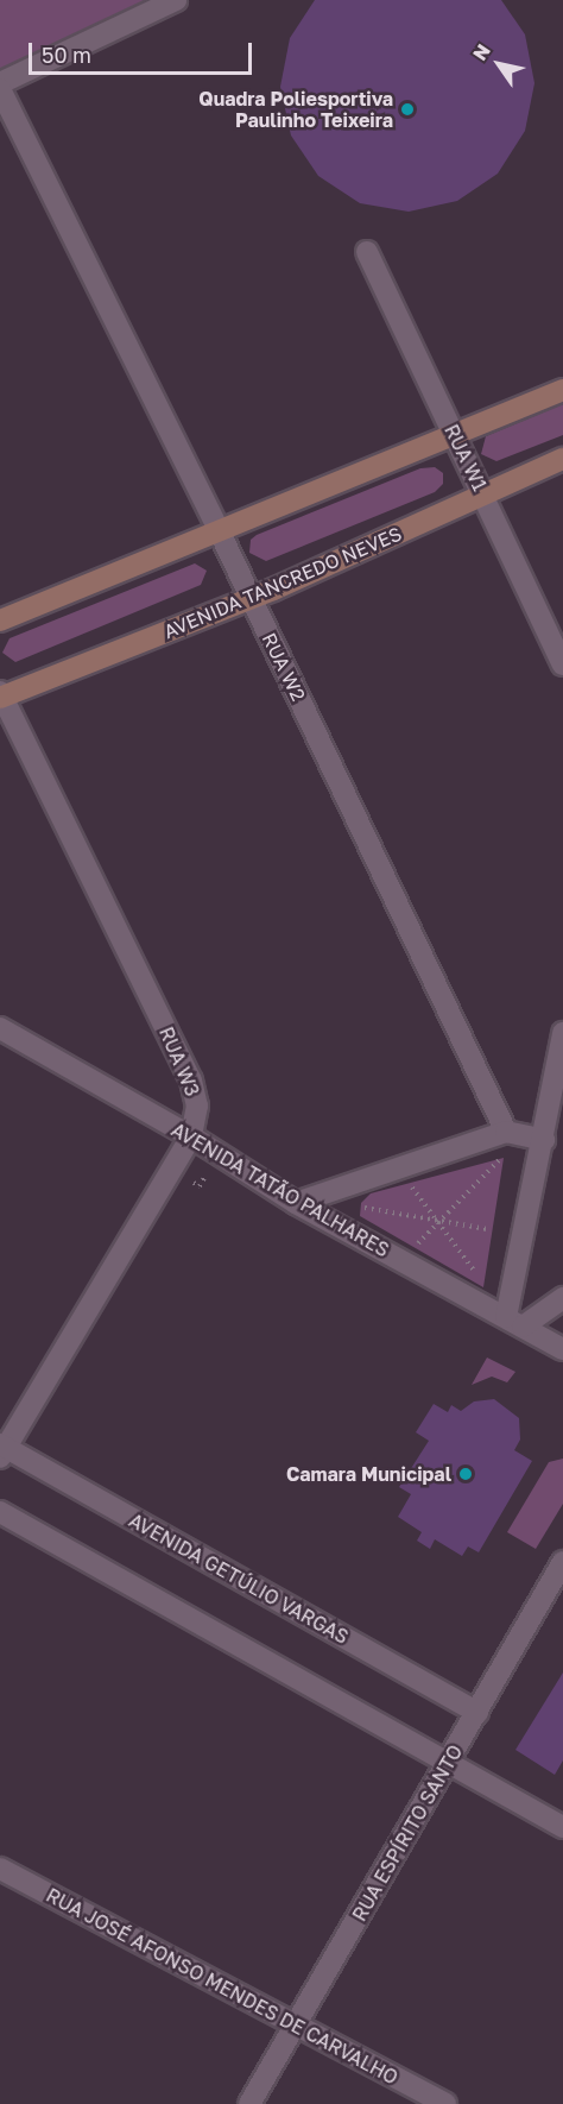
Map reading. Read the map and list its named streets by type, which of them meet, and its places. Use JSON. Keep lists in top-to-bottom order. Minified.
{"streets":{"street":["RUA W1","AVENIDA TANCREDO NEVES","RUA W2","RUA W3","AVENIDA TATÃO PALHARES","AVENIDA GETÚLIO VARGAS","RUA ESPÍRITO SANTO","RUA JOSÉ AFONSO MENDES DE CARVALHO"]},"crossings":[["RUA W1","AVENIDA TANCREDO NEVES"],["AVENIDA TANCREDO NEVES","RUA W2"],["AVENIDA TANCREDO NEVES","RUA W3"],["RUA W3","AVENIDA TATÃO PALHARES"],["RUA W3","AVENIDA GETÚLIO VARGAS"],["AVENIDA GETÚLIO VARGAS","RUA ESPÍRITO SANTO"],["RUA ESPÍRITO SANTO","RUA JOSÉ AFONSO MENDES DE CARVALHO"]],"places":["Quadra Poliesportiva Paulinho Teixeira","Camara Municipal"],"scale_bar":"50 m","north":"top left"}
